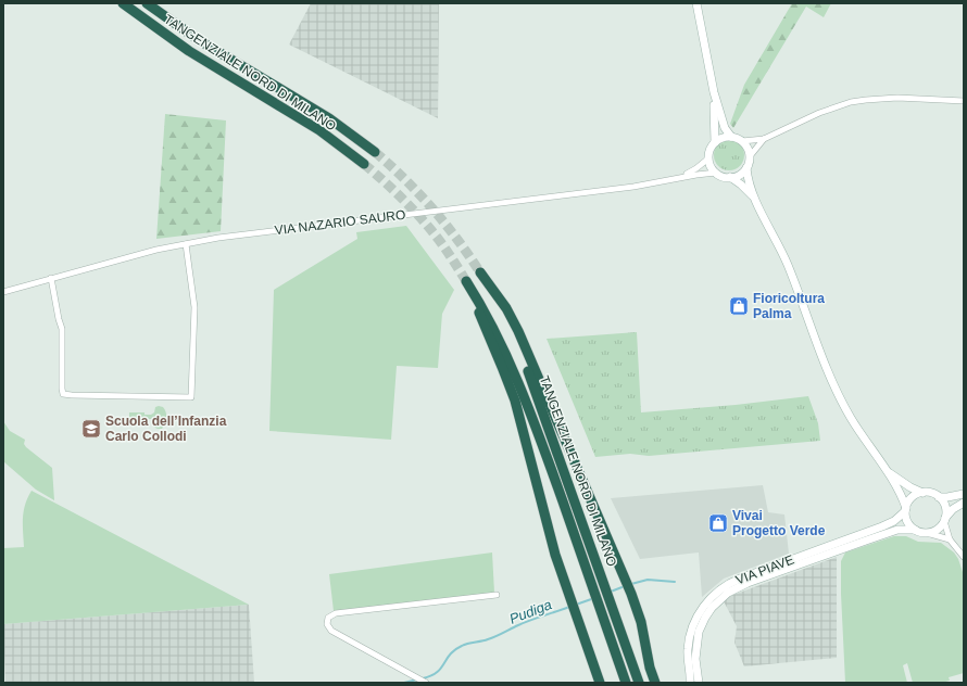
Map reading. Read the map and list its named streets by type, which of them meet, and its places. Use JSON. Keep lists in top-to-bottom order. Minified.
{"streets":{"highway":["TANGENZIALE NORD DI MILANO"],"street":["VIA NAZARIO SAURO","VIA PIAVE"]},"water":["Pudiga"],"places":{"shop":["Fioricoltura Palma","Vivai Progetto Verde"],"school or university":["Scuola dell’Infanzia Carlo Collodi"]}}
